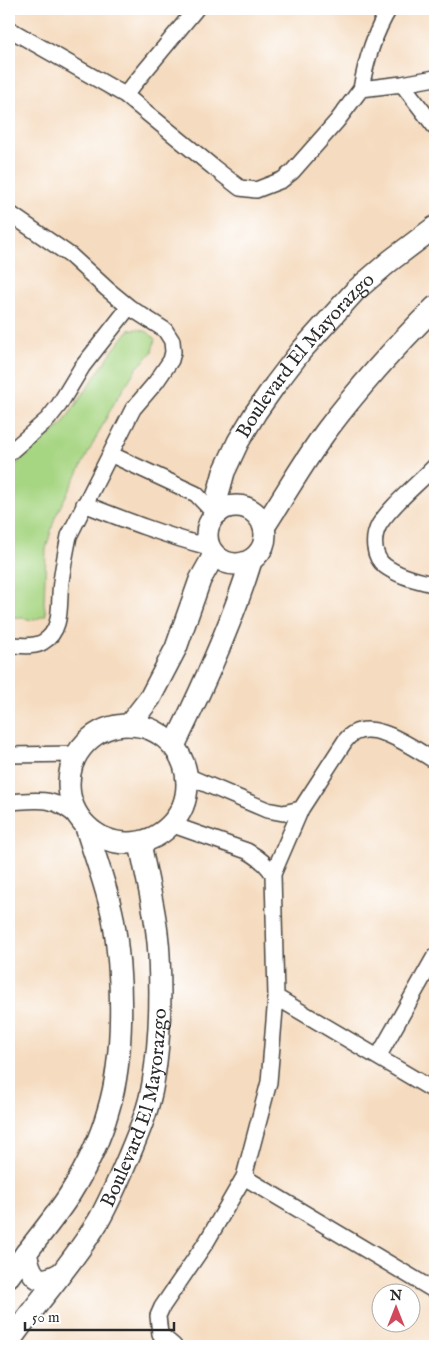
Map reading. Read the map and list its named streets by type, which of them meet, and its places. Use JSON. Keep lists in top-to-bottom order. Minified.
{"streets":{"street":["Boulevard El Mayorazgo"]},"scale_bar":"50 m","north":"top"}
